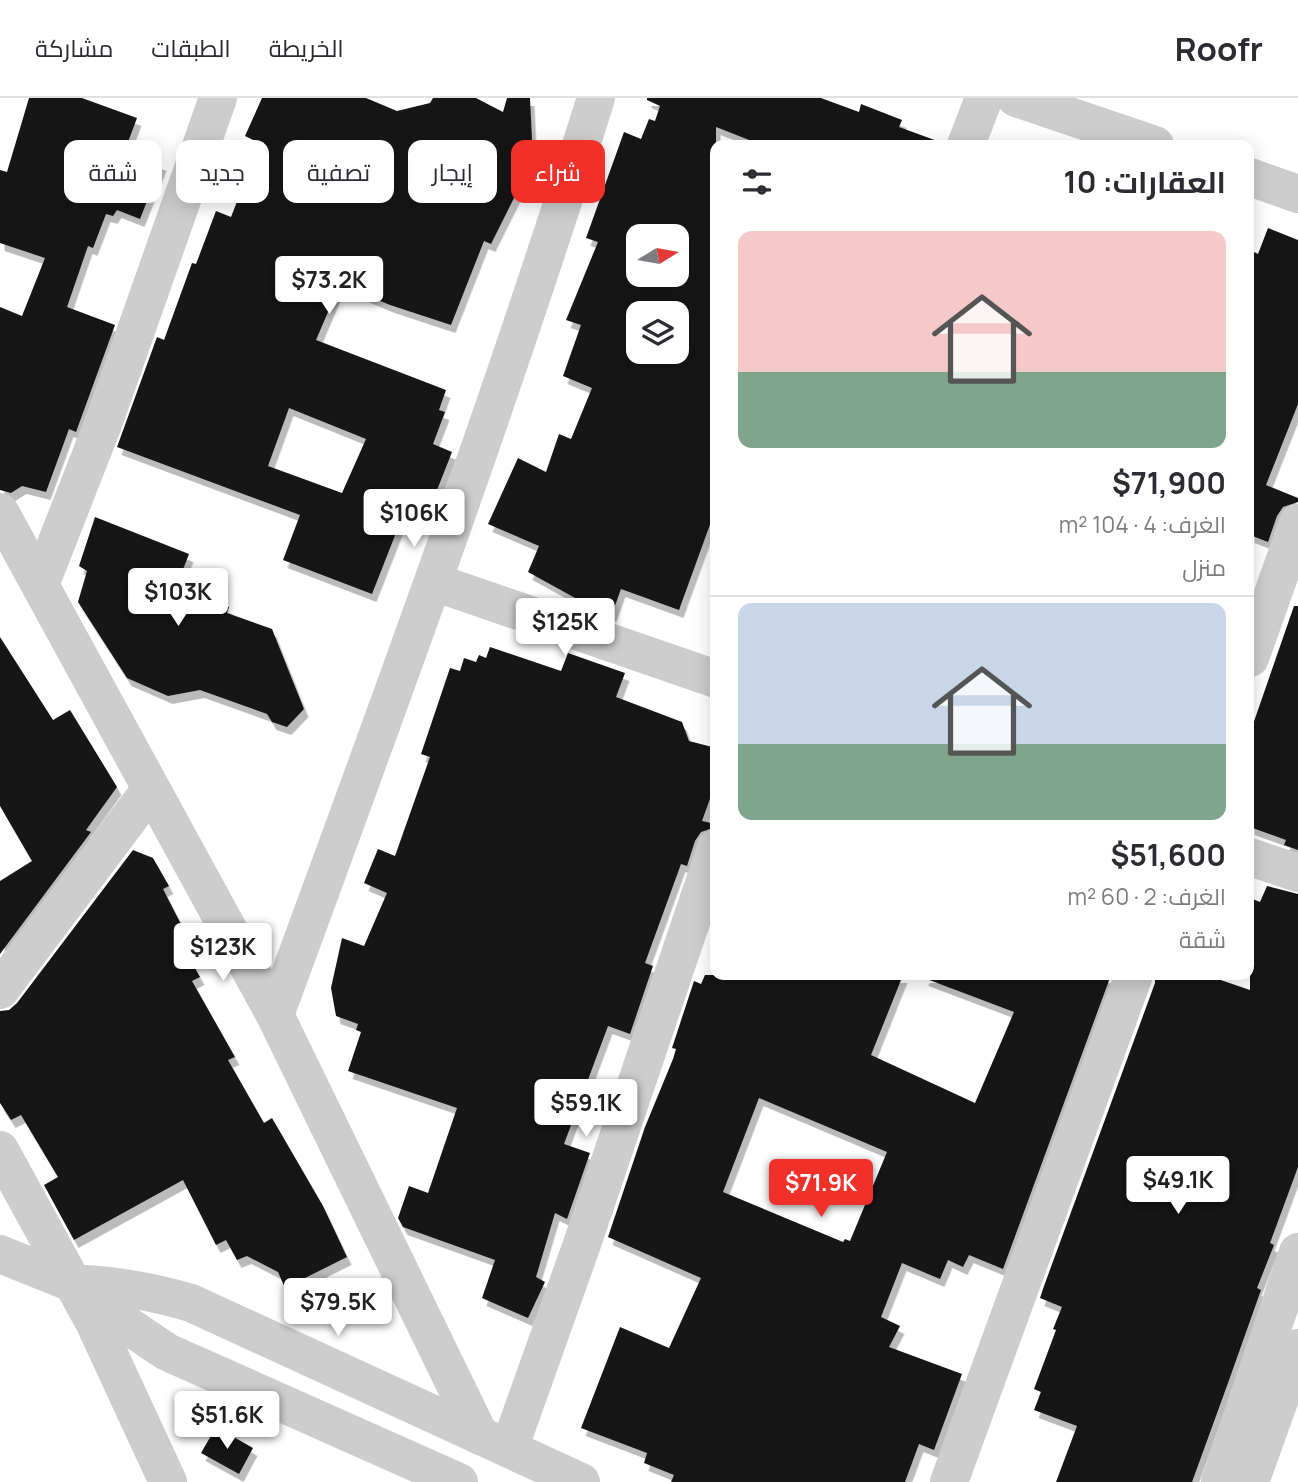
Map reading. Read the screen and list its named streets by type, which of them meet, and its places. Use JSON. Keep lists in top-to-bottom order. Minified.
{"north":"right","page":{"header":"Roofr","nav":["الخريطة","الطبقات","مشاركة"],"chip":["شراء","إيجار","تصفية","جديد","شقة"],"heading":"العقارات: 10","list":[{"name":"$71,900","note":"الغرف: 4 · 104 m² · منزل"},{"name":"$51,600","note":"الغرف: 2 · 60 m² · شقة"}],"price":["$73.2K","$106K","$103K","$125K","$123K","$59.1K","$49.1K","$71.9K","$79.5K","$51.6K"]}}
